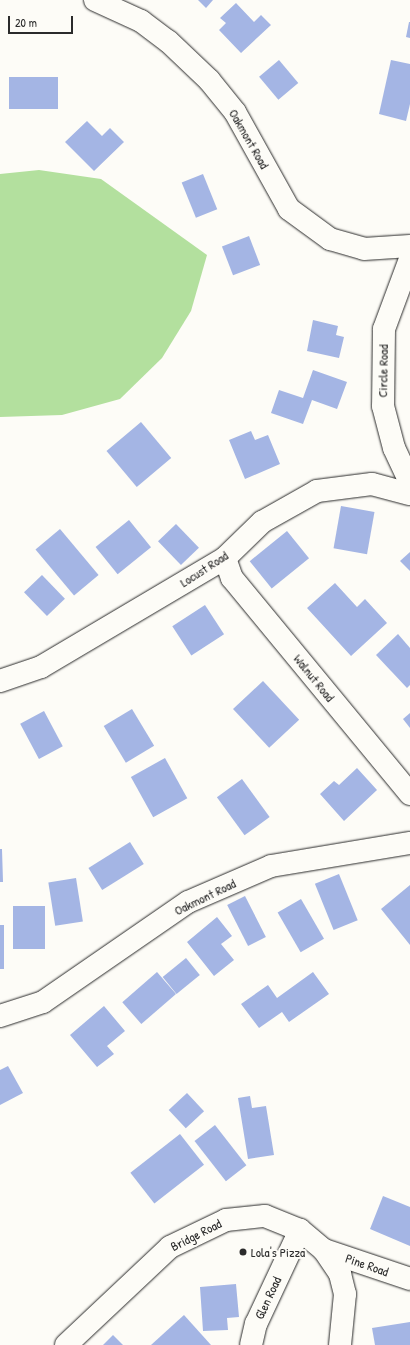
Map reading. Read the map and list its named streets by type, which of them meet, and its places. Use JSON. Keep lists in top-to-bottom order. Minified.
{"streets":{"street":["Oakmont Road","Circle Road","Locust Road","Walnut Road","Bridge Road","Pine Road","Glen Road"]},"crossings":[["Locust Road","Walnut Road"],["Bridge Road","Pine Road"],["Bridge Road","Glen Road"]],"places":["Lola's Pizza"],"scale_bar":"20 m"}
